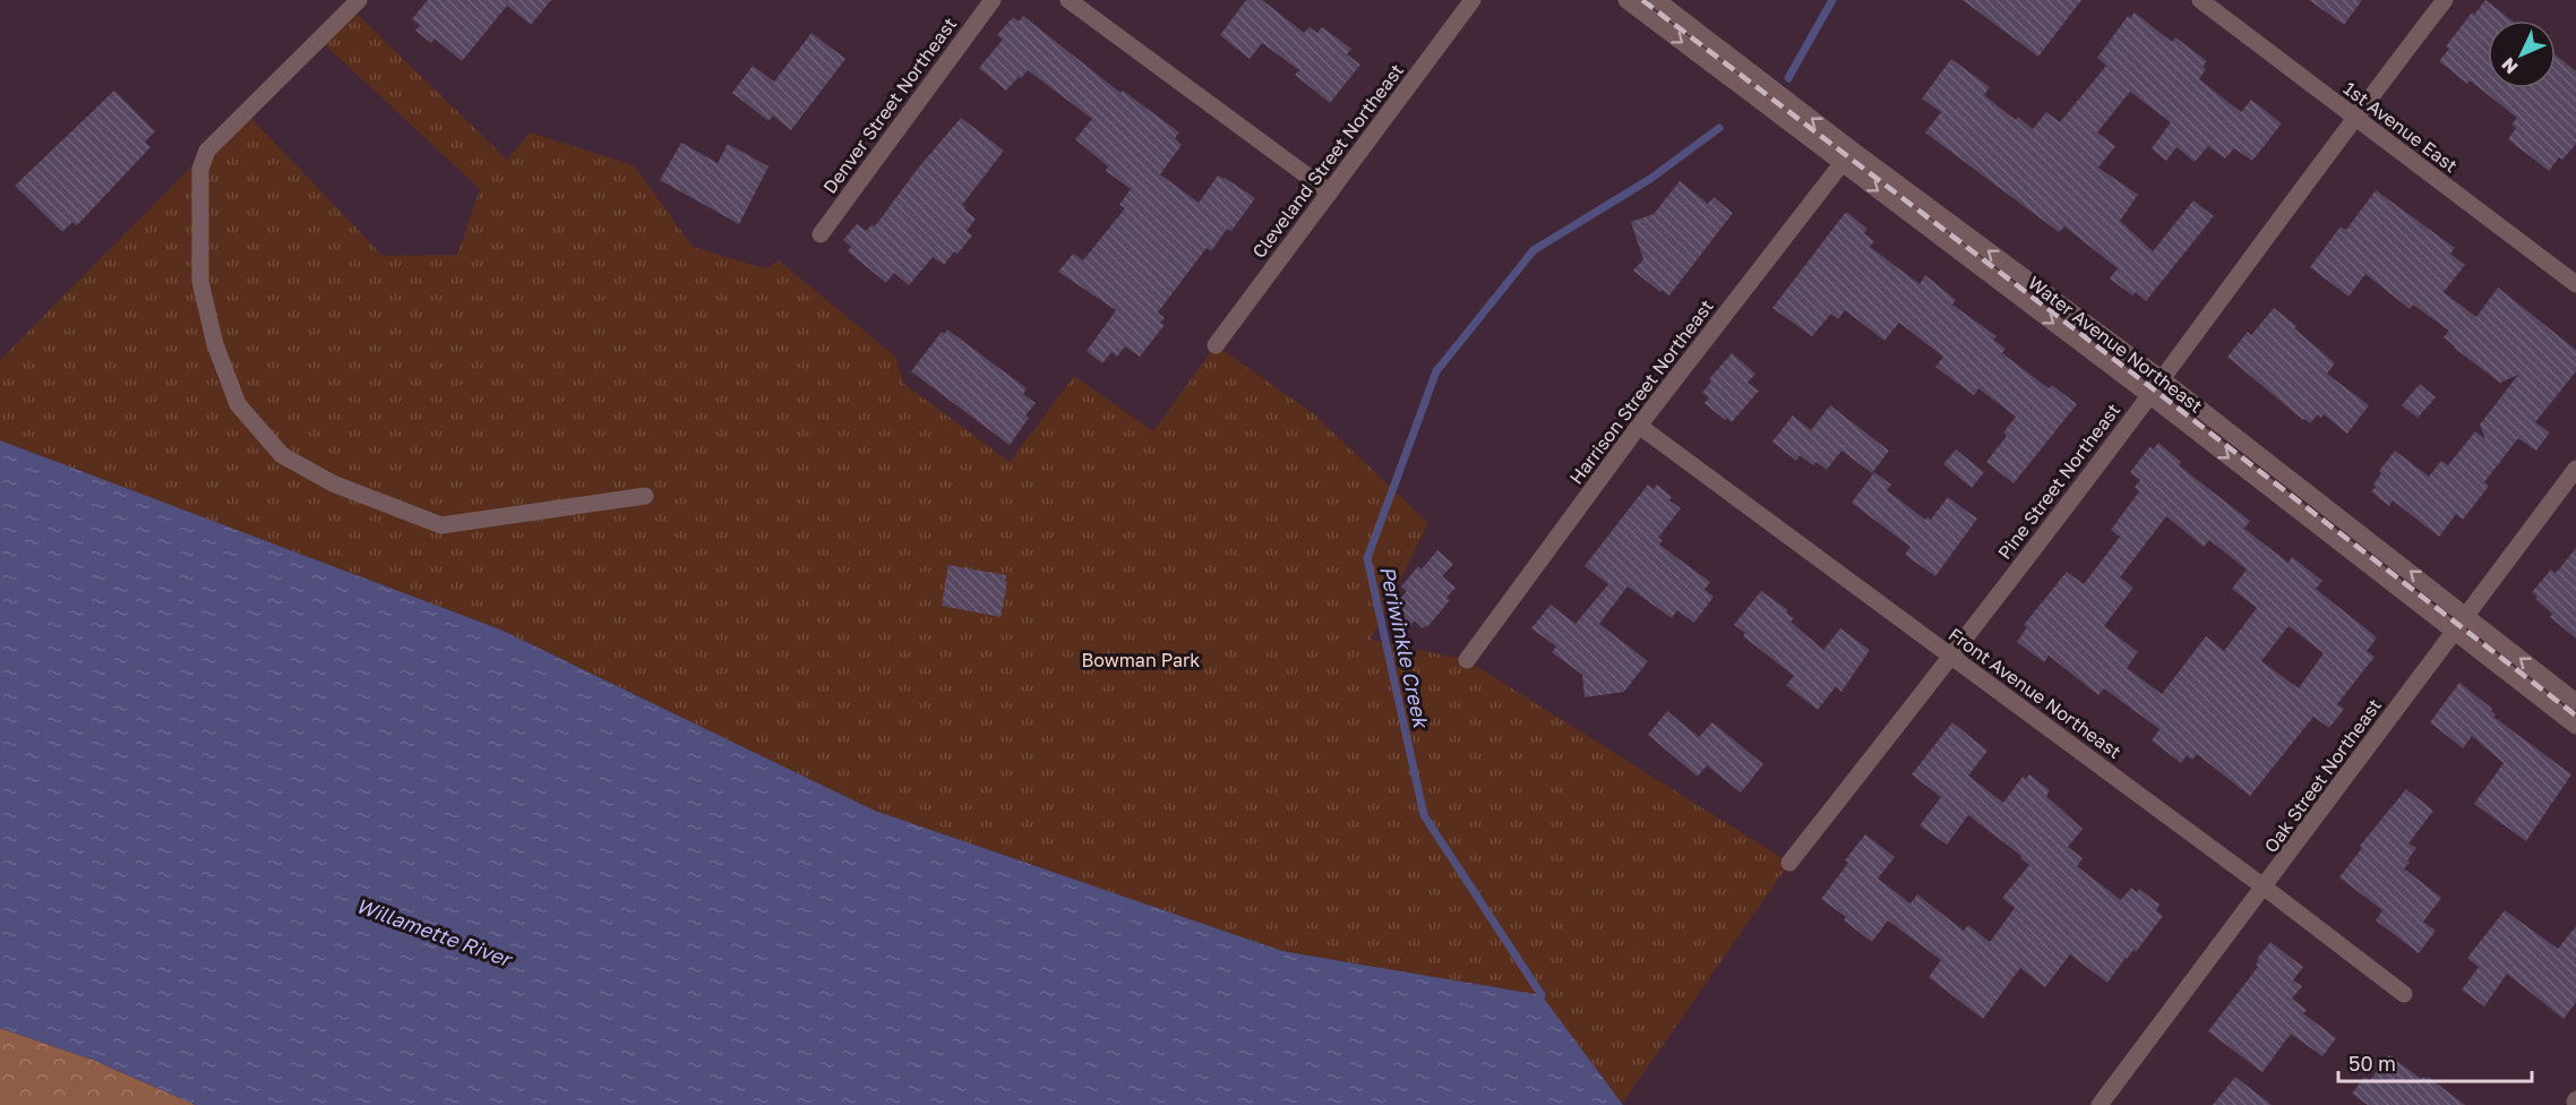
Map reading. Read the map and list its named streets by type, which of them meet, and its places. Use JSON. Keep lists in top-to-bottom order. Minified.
{"streets":{"street":["Denver Street Northeast","1st Avenue East","Cleveland Street Northeast","Water Avenue Northeast","Harrison Street Northeast","Pine Street Northeast","Front Avenue Northeast","Oak Street Northeast"]},"crossings":[["1st Avenue East","Pine Street Northeast"],["Water Avenue Northeast","Harrison Street Northeast"],["Water Avenue Northeast","Pine Street Northeast"],["Water Avenue Northeast","Oak Street Northeast"],["Harrison Street Northeast","Front Avenue Northeast"],["Pine Street Northeast","Front Avenue Northeast"],["Front Avenue Northeast","Oak Street Northeast"]],"water":["Periwinkle Creek","Willamette River"],"parks":["Bowman Park"],"scale_bar":"50 m","north":"bottom left"}
